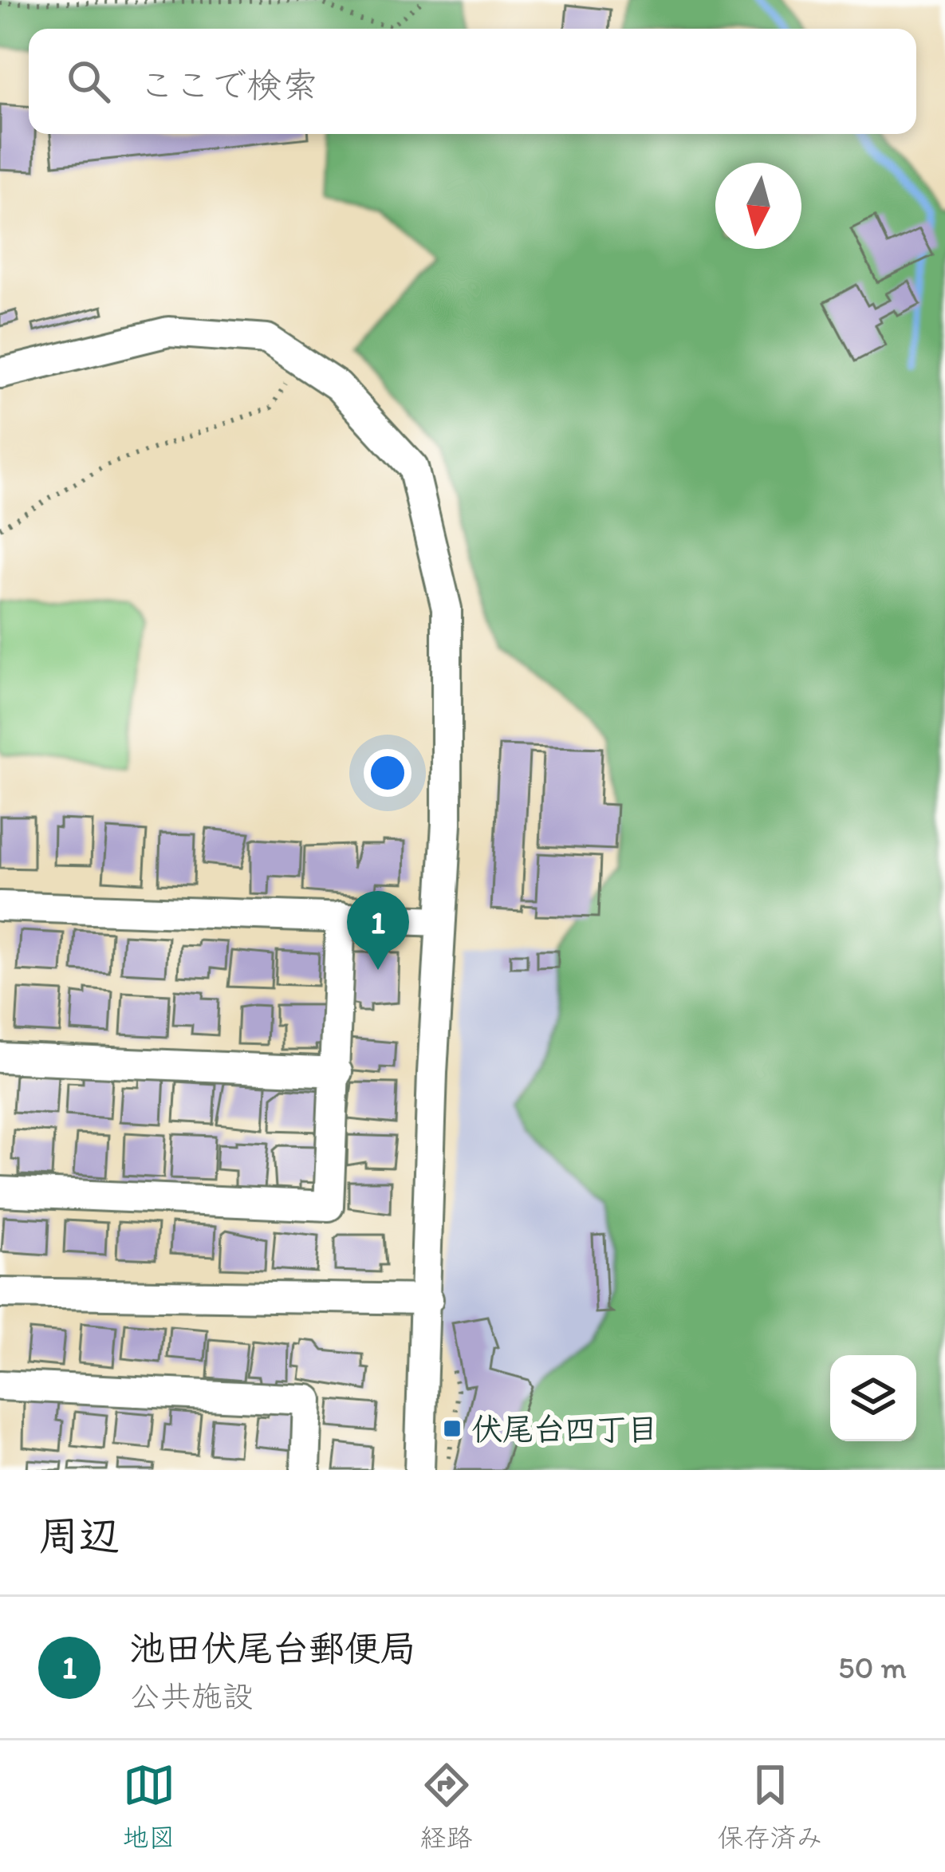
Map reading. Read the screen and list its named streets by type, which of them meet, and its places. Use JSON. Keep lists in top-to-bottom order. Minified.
{"places":{"transit":["伏尾台四丁目"]},"north":"bottom","page":{"search":"ここで検索","pins":"1","heading":"周辺","list":[{"mark":"1","name":"池田伏尾台郵便局","note":"公共施設","value":"50 m"}],"nav":["地図","経路","保存済み"]}}
